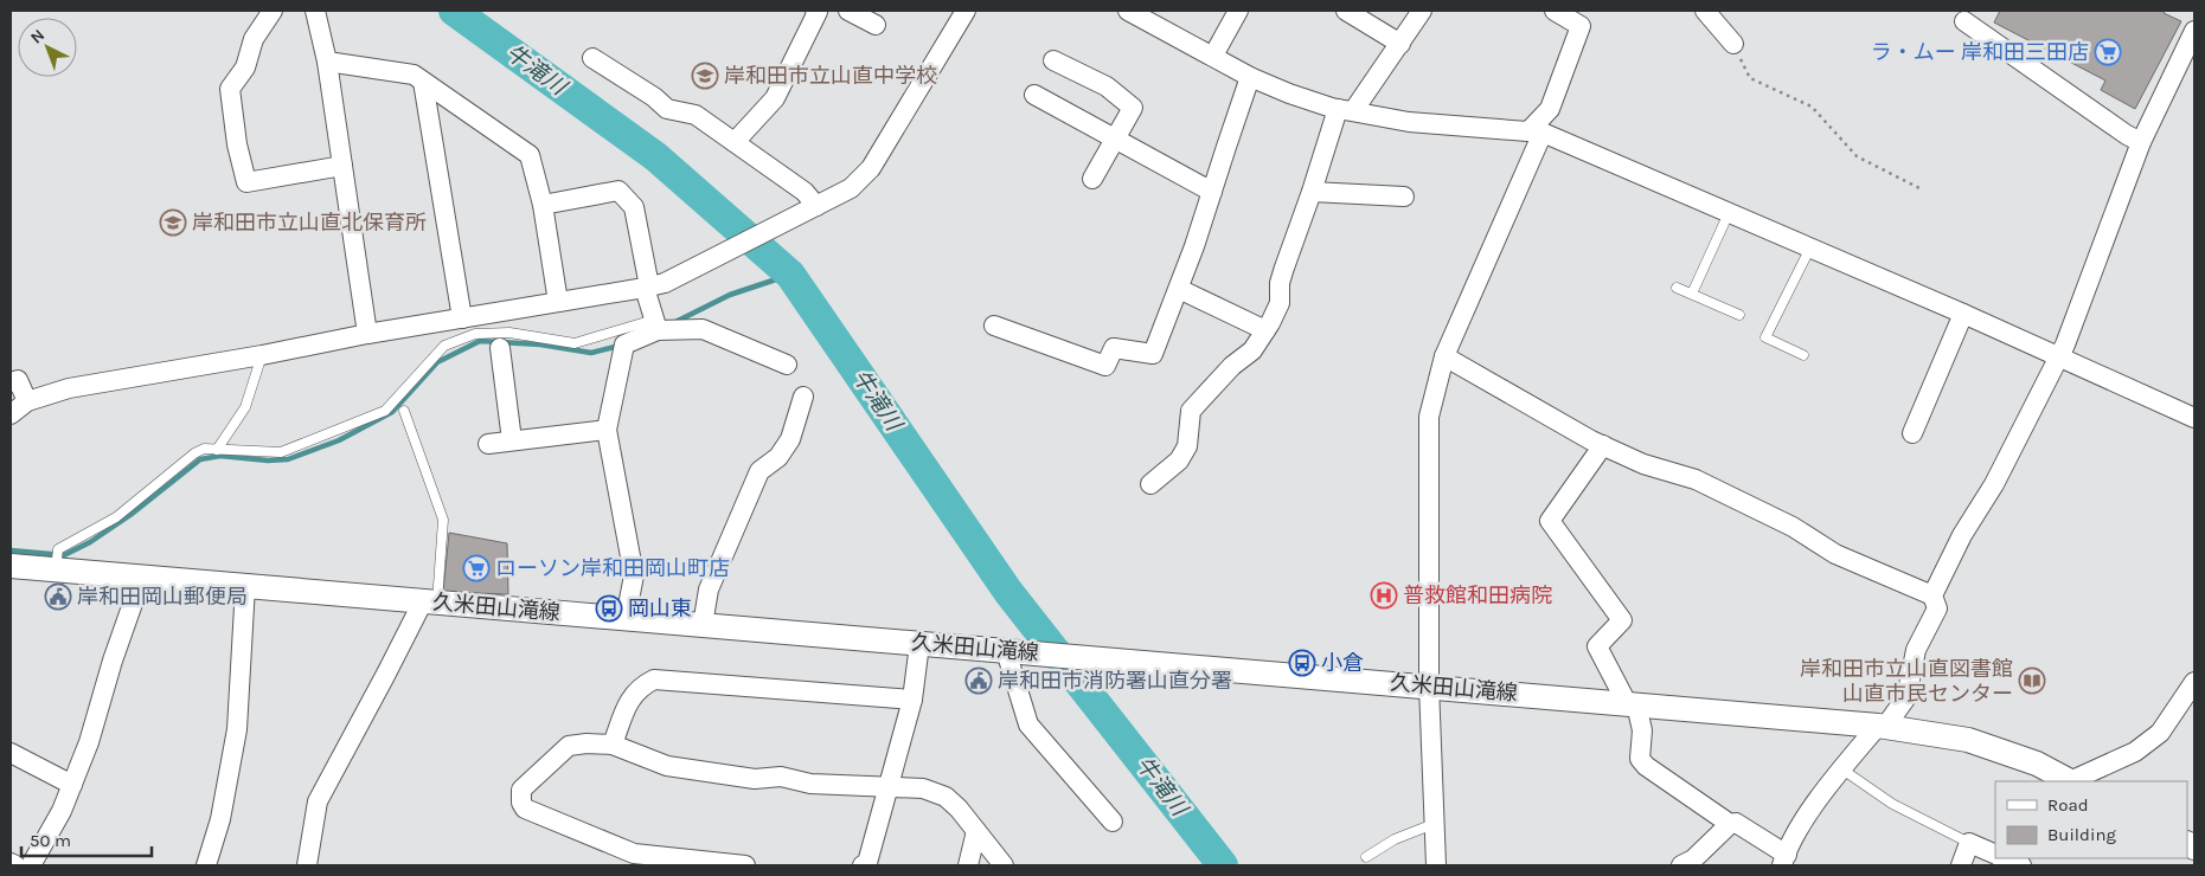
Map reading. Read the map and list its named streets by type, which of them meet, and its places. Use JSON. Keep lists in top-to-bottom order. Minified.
{"streets":{"street":["久米田山滝線"]},"water":["牛滝川"],"places":{"supermarket":["ラ・ムー 岸和田三田店","ローソン岸和田岡山町店"],"school or university":["岸和田市立山直中学校","岸和田市立山直北保育所"],"hospital":["普救館和田病院"],"public building":["岸和田岡山郵便局","岸和田市消防署山直分署"],"bus stop":["岡山東","小倉"],"library":["岸和田市立山直図書館 山直市民センター"]},"legend":["Road","Building"],"scale_bar":"50 m","north":"top left"}
